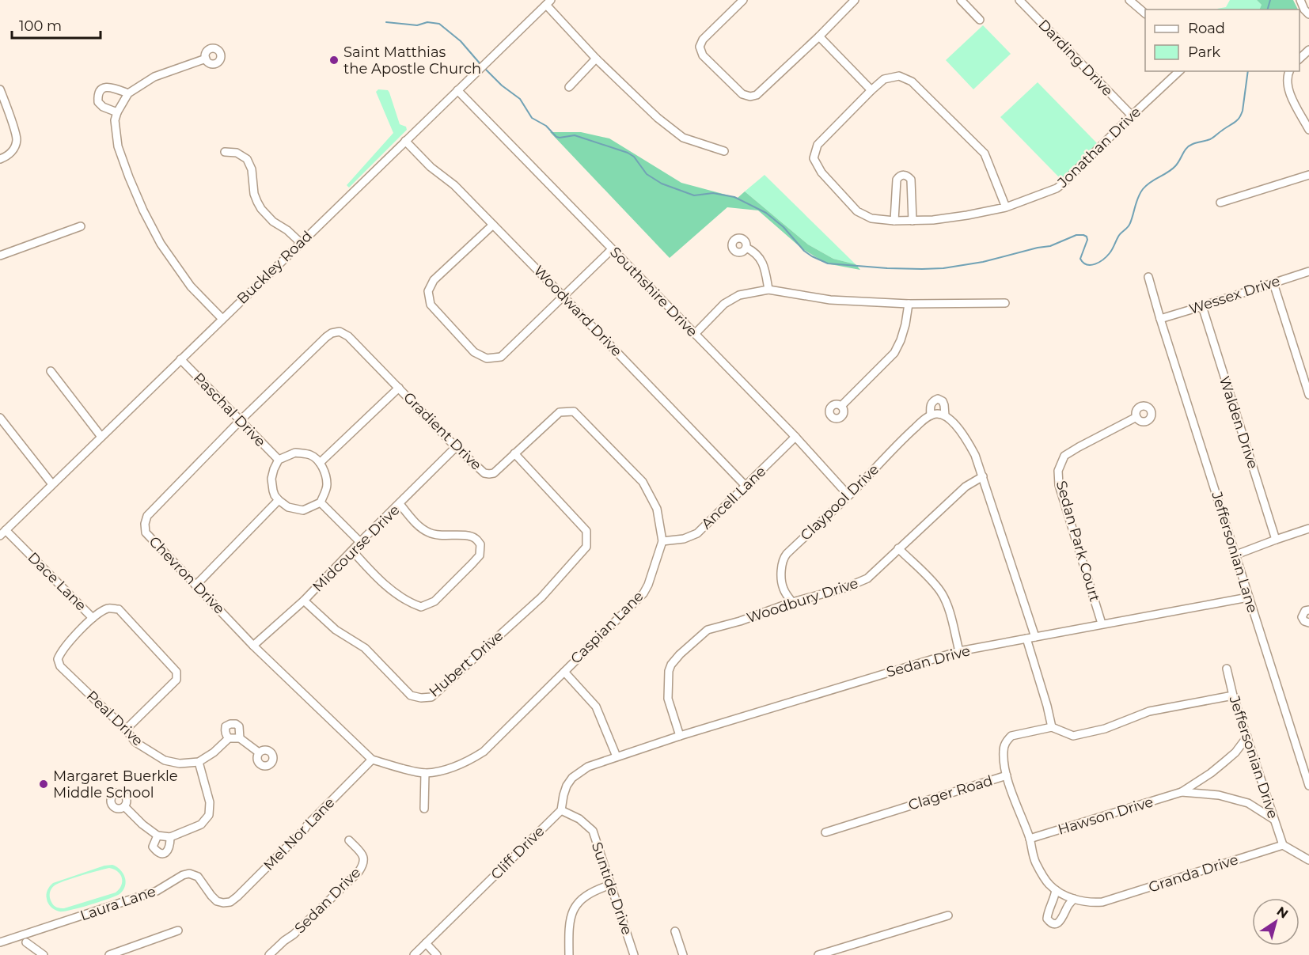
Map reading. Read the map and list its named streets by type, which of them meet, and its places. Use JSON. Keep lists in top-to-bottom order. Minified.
{"streets":{"street":["Darding Drive","Jonathan Drive","Buckley Road","Southshire Drive","Wessex Drive","Woodward Drive","Paschal Drive","Walden Drive","Gradient Drive","Ancell Lane","Claypool Drive","Sedan Park Court","Midcourse Drive","Jeffersonian Lane","Chevron Drive","Dace Lane","Woodbury Drive","Caspian Lane","Sedan Drive","Hubert Drive","Peal Drive","Jeffersonian Drive","Clager Road","Hawson Drive","Mel Nor Lane","Cliff Drive","Granda Drive","Suntide Drive","Laura Lane"]},"crossings":[["Darding Drive","Jonathan Drive"],["Buckley Road","Southshire Drive"],["Buckley Road","Woodward Drive"],["Buckley Road","Paschal Drive"],["Buckley Road","Dace Lane"],["Southshire Drive","Ancell Lane"],["Southshire Drive","Claypool Drive"],["Wessex Drive","Walden Drive"],["Wessex Drive","Jeffersonian Lane"],["Woodward Drive","Ancell Lane"],["Paschal Drive","Chevron Drive"],["Gradient Drive","Midcourse Drive"],["Gradient Drive","Chevron Drive"],["Gradient Drive","Caspian Lane"],["Gradient Drive","Hubert Drive"],["Ancell Lane","Caspian Lane"],["Claypool Drive","Woodbury Drive"],["Claypool Drive","Sedan Drive"],["Sedan Park Court","Sedan Drive"],["Midcourse Drive","Chevron Drive"],["Midcourse Drive","Hubert Drive"],["Jeffersonian Lane","Sedan Drive"],["Chevron Drive","Caspian Lane"],["Chevron Drive","Mel Nor Lane"],["Dace Lane","Peal Drive"],["Woodbury Drive","Sedan Drive"],["Jeffersonian Drive","Hawson Drive"],["Jeffersonian Drive","Granda Drive"],["Clager Road","Granda Drive"],["Hawson Drive","Granda Drive"],["Mel Nor Lane","Laura Lane"],["Cliff Drive","Suntide Drive"]],"places":["Saint Matthias the Apostle Church","Margaret Buerkle Middle School"],"legend":["Road","Park"],"scale_bar":"100 m","north":"top right"}
